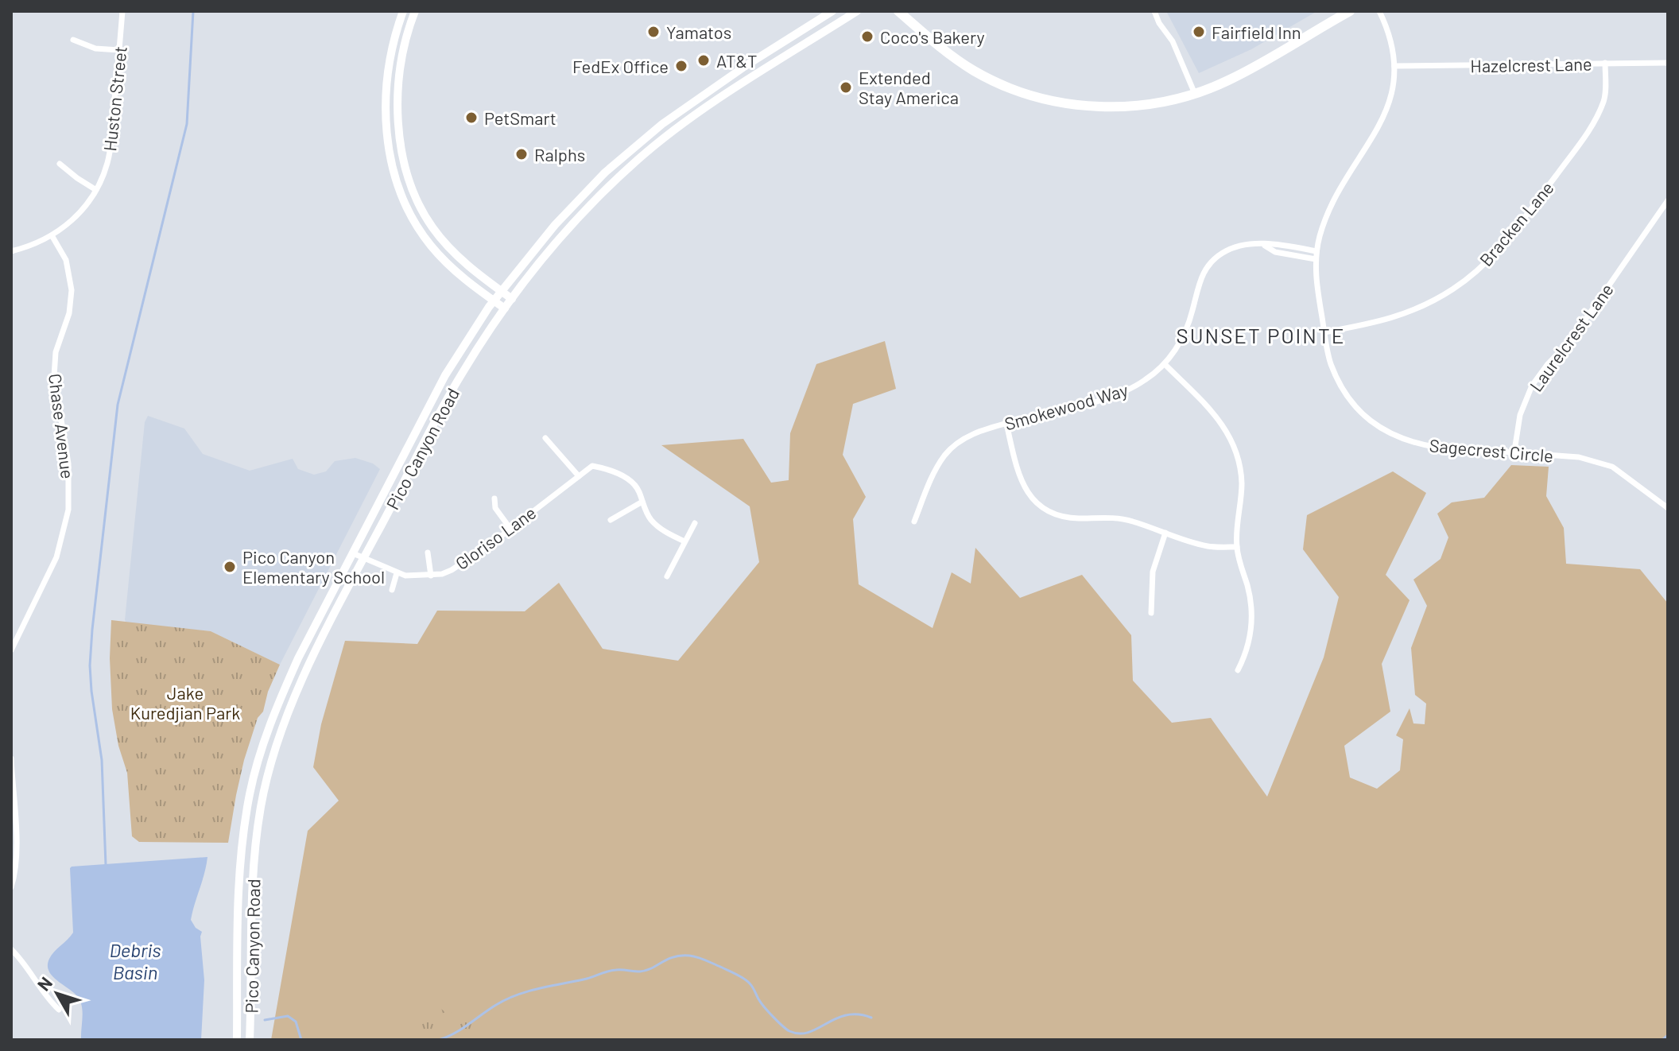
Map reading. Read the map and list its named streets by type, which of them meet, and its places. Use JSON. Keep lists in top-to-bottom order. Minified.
{"streets":{"main road":["Pico Canyon Road"],"street":["Hazelcrest Lane","Huston Street","Bracken Lane","Laurelcrest Lane","Smokewood Way","Chase Avenue","Sagecrest Circle","Gloriso Lane"]},"crossings":[["Hazelcrest Lane","Bracken Lane"],["Hazelcrest Lane","Sagecrest Circle"],["Huston Street","Chase Avenue"],["Bracken Lane","Sagecrest Circle"],["Laurelcrest Lane","Sagecrest Circle"],["Smokewood Way","Sagecrest Circle"],["Pico Canyon Road","Gloriso Lane"]],"districts":["SUNSET POINTE"],"water":["Debris Basin"],"parks":["Jake Kuredjian Park"],"places":["Yamatos","Fairfield Inn","Coco's Bakery","AT&T","FedEx Office","Extended Stay America","PetSmart","Ralphs","Pico Canyon Elementary School"],"north":"top left"}
